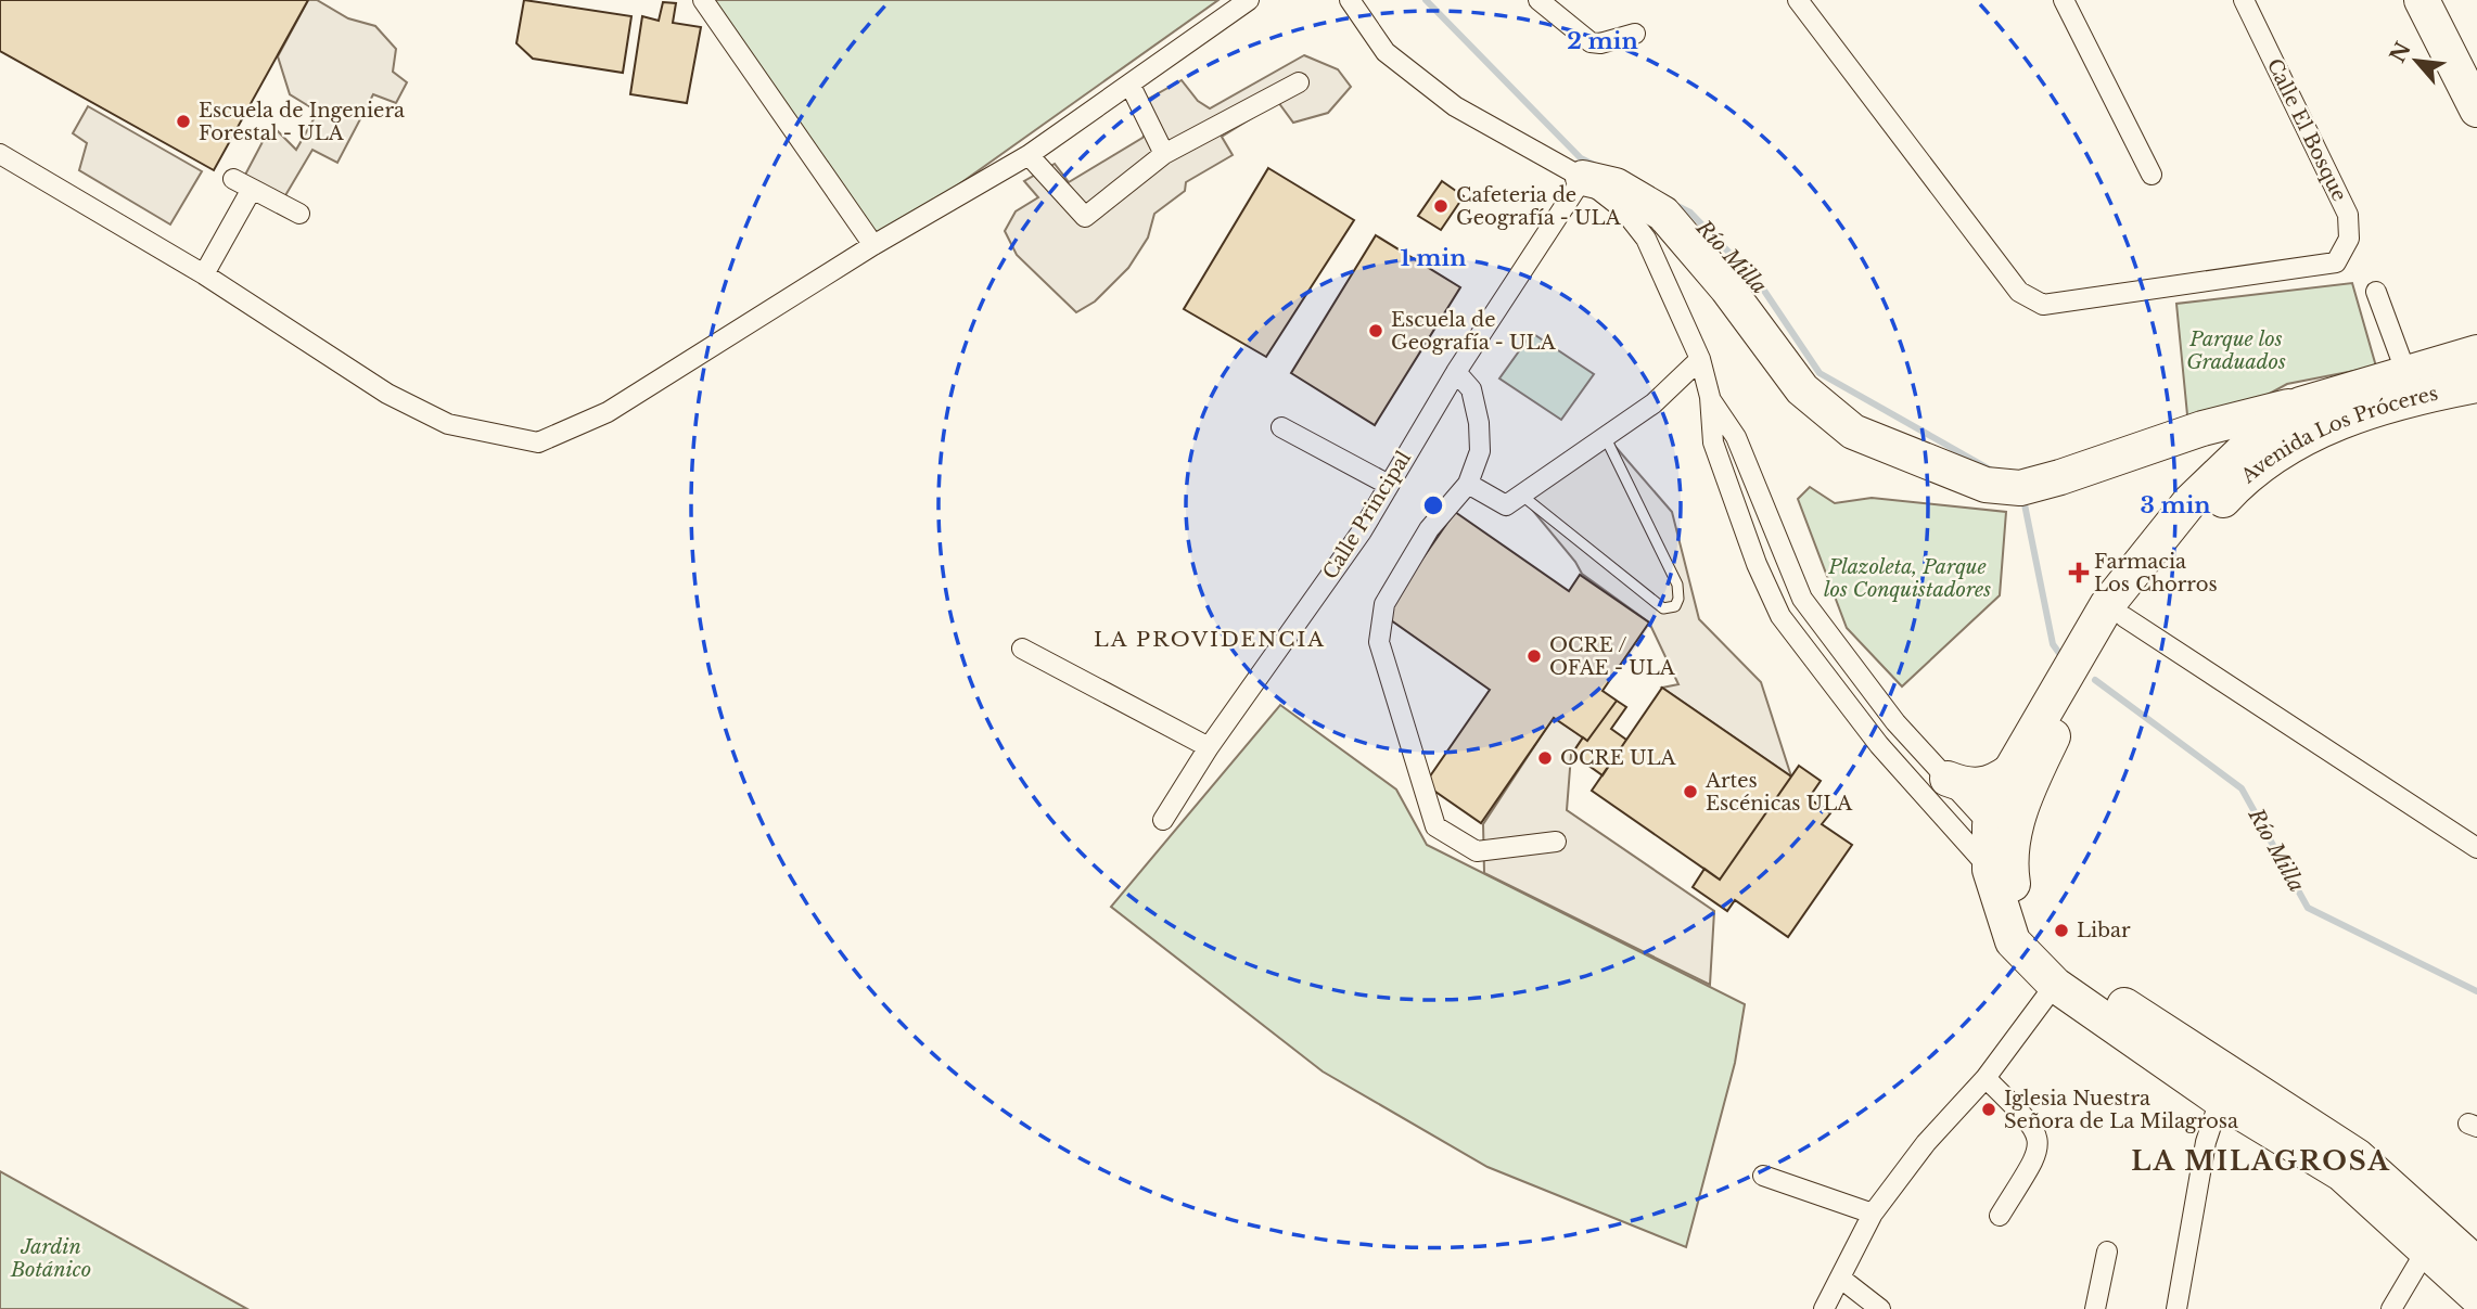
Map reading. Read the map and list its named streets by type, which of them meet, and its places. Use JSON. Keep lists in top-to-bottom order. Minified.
{"streets":{"highway":["Avenida Los Próceres"],"street":["Calle El Bosque","Calle Principal"]},"districts":["LA PROVIDENCIA","LA MILAGROSA"],"water":["Río Milla"],"parks":["Parque los Graduados","Plazoleta, Parque los Conquistadores","Jardin Botánico"],"places":{"other":["Escuela de Ingeniera Forestal - ULA","Cafeteria de Geografía - ULA","Escuela de Geografía - ULA","OCRE / OFAE - ULA","OCRE ULA","Artes Escénicas ULA","Libar","Iglesia Nuestra Señora de La Milagrosa"],"health":["Farmacia Los Chorros"]},"north":"top left","rings":["2 min","1 min","3 min"]}
